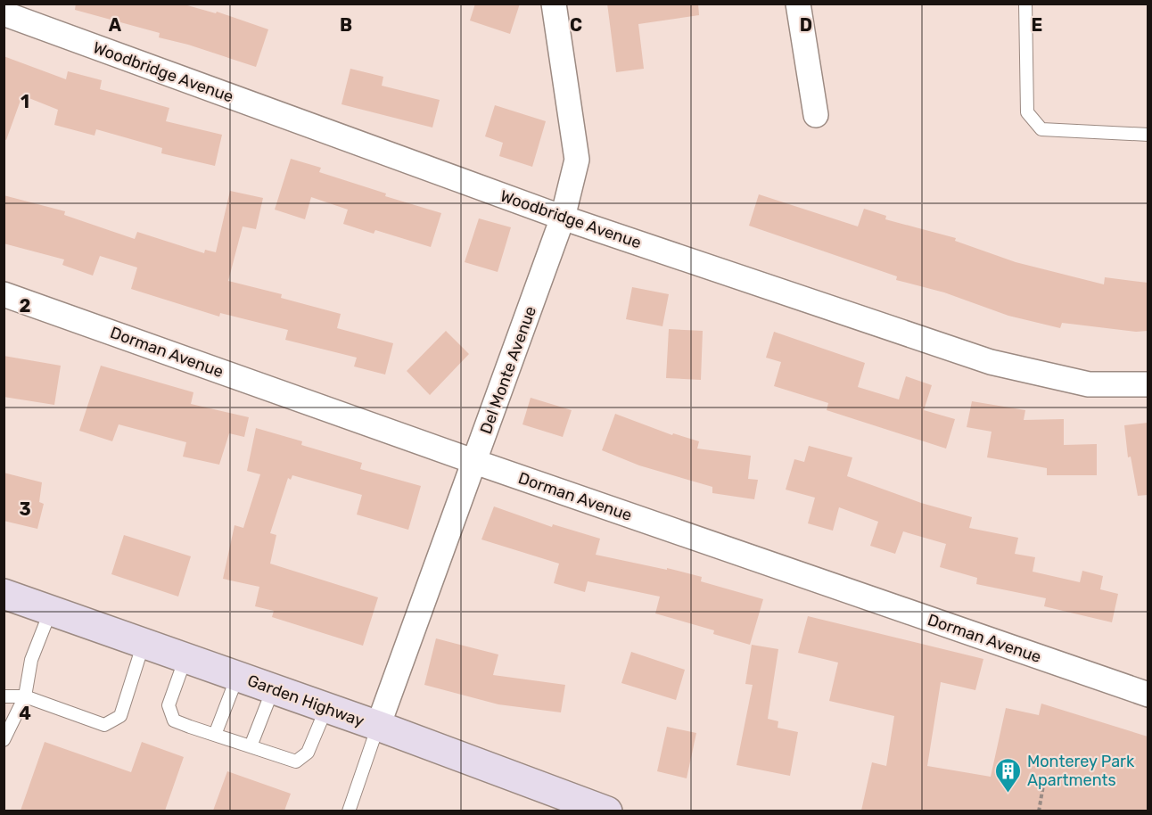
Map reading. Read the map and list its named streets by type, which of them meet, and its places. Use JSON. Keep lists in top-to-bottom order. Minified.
{"streets":{"main road":["Garden Highway"],"street":["Woodbridge Avenue","Dorman Avenue","Del Monte Avenue"]},"crossings":[["Woodbridge Avenue","Del Monte Avenue"],["Dorman Avenue","Del Monte Avenue"],["Del Monte Avenue","Garden Highway"]],"places":{"building":["Monterey Park Apartments"]},"grid":{"columns":["A","B","C","D","E"],"rows":["1","2","3","4"]}}
